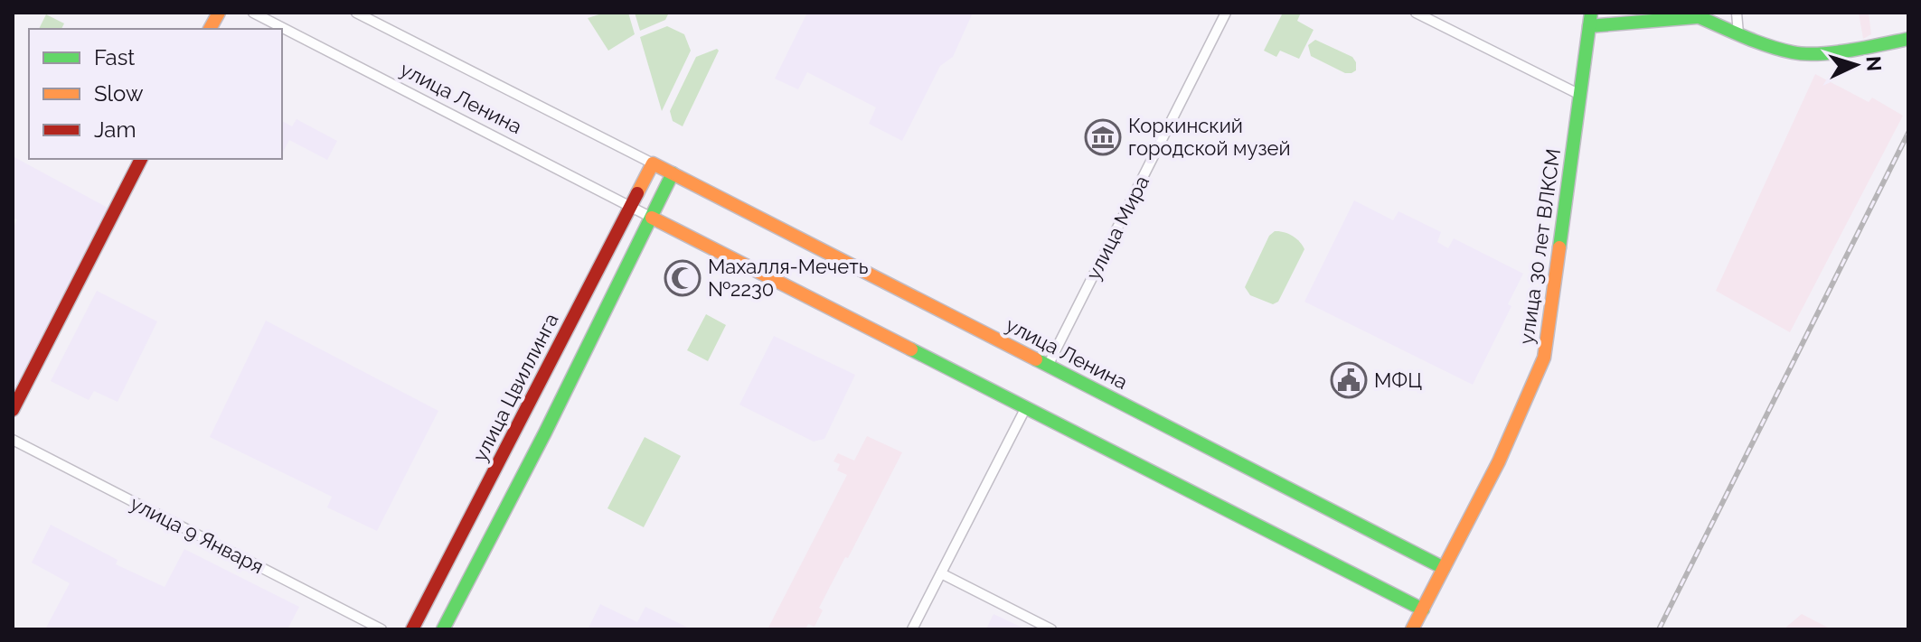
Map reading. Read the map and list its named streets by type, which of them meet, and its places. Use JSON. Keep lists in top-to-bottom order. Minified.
{"streets":{"street":["улица Ленина","улица Мира","улица 30 лет ВЛКСМ","улица Цвиллинга","улица 9 Января"]},"crossings":[["улица Ленина","улица Мира"],["улица Ленина","улица 30 лет ВЛКСМ"],["улица Ленина","улица Цвиллинга"]],"places":{"museum":["Коркинский городской музей"],"mosque":["Махалля-Мечеть №2230"],"public building":["МФЦ"]},"legend":["Fast","Slow","Jam"],"north":"right"}
